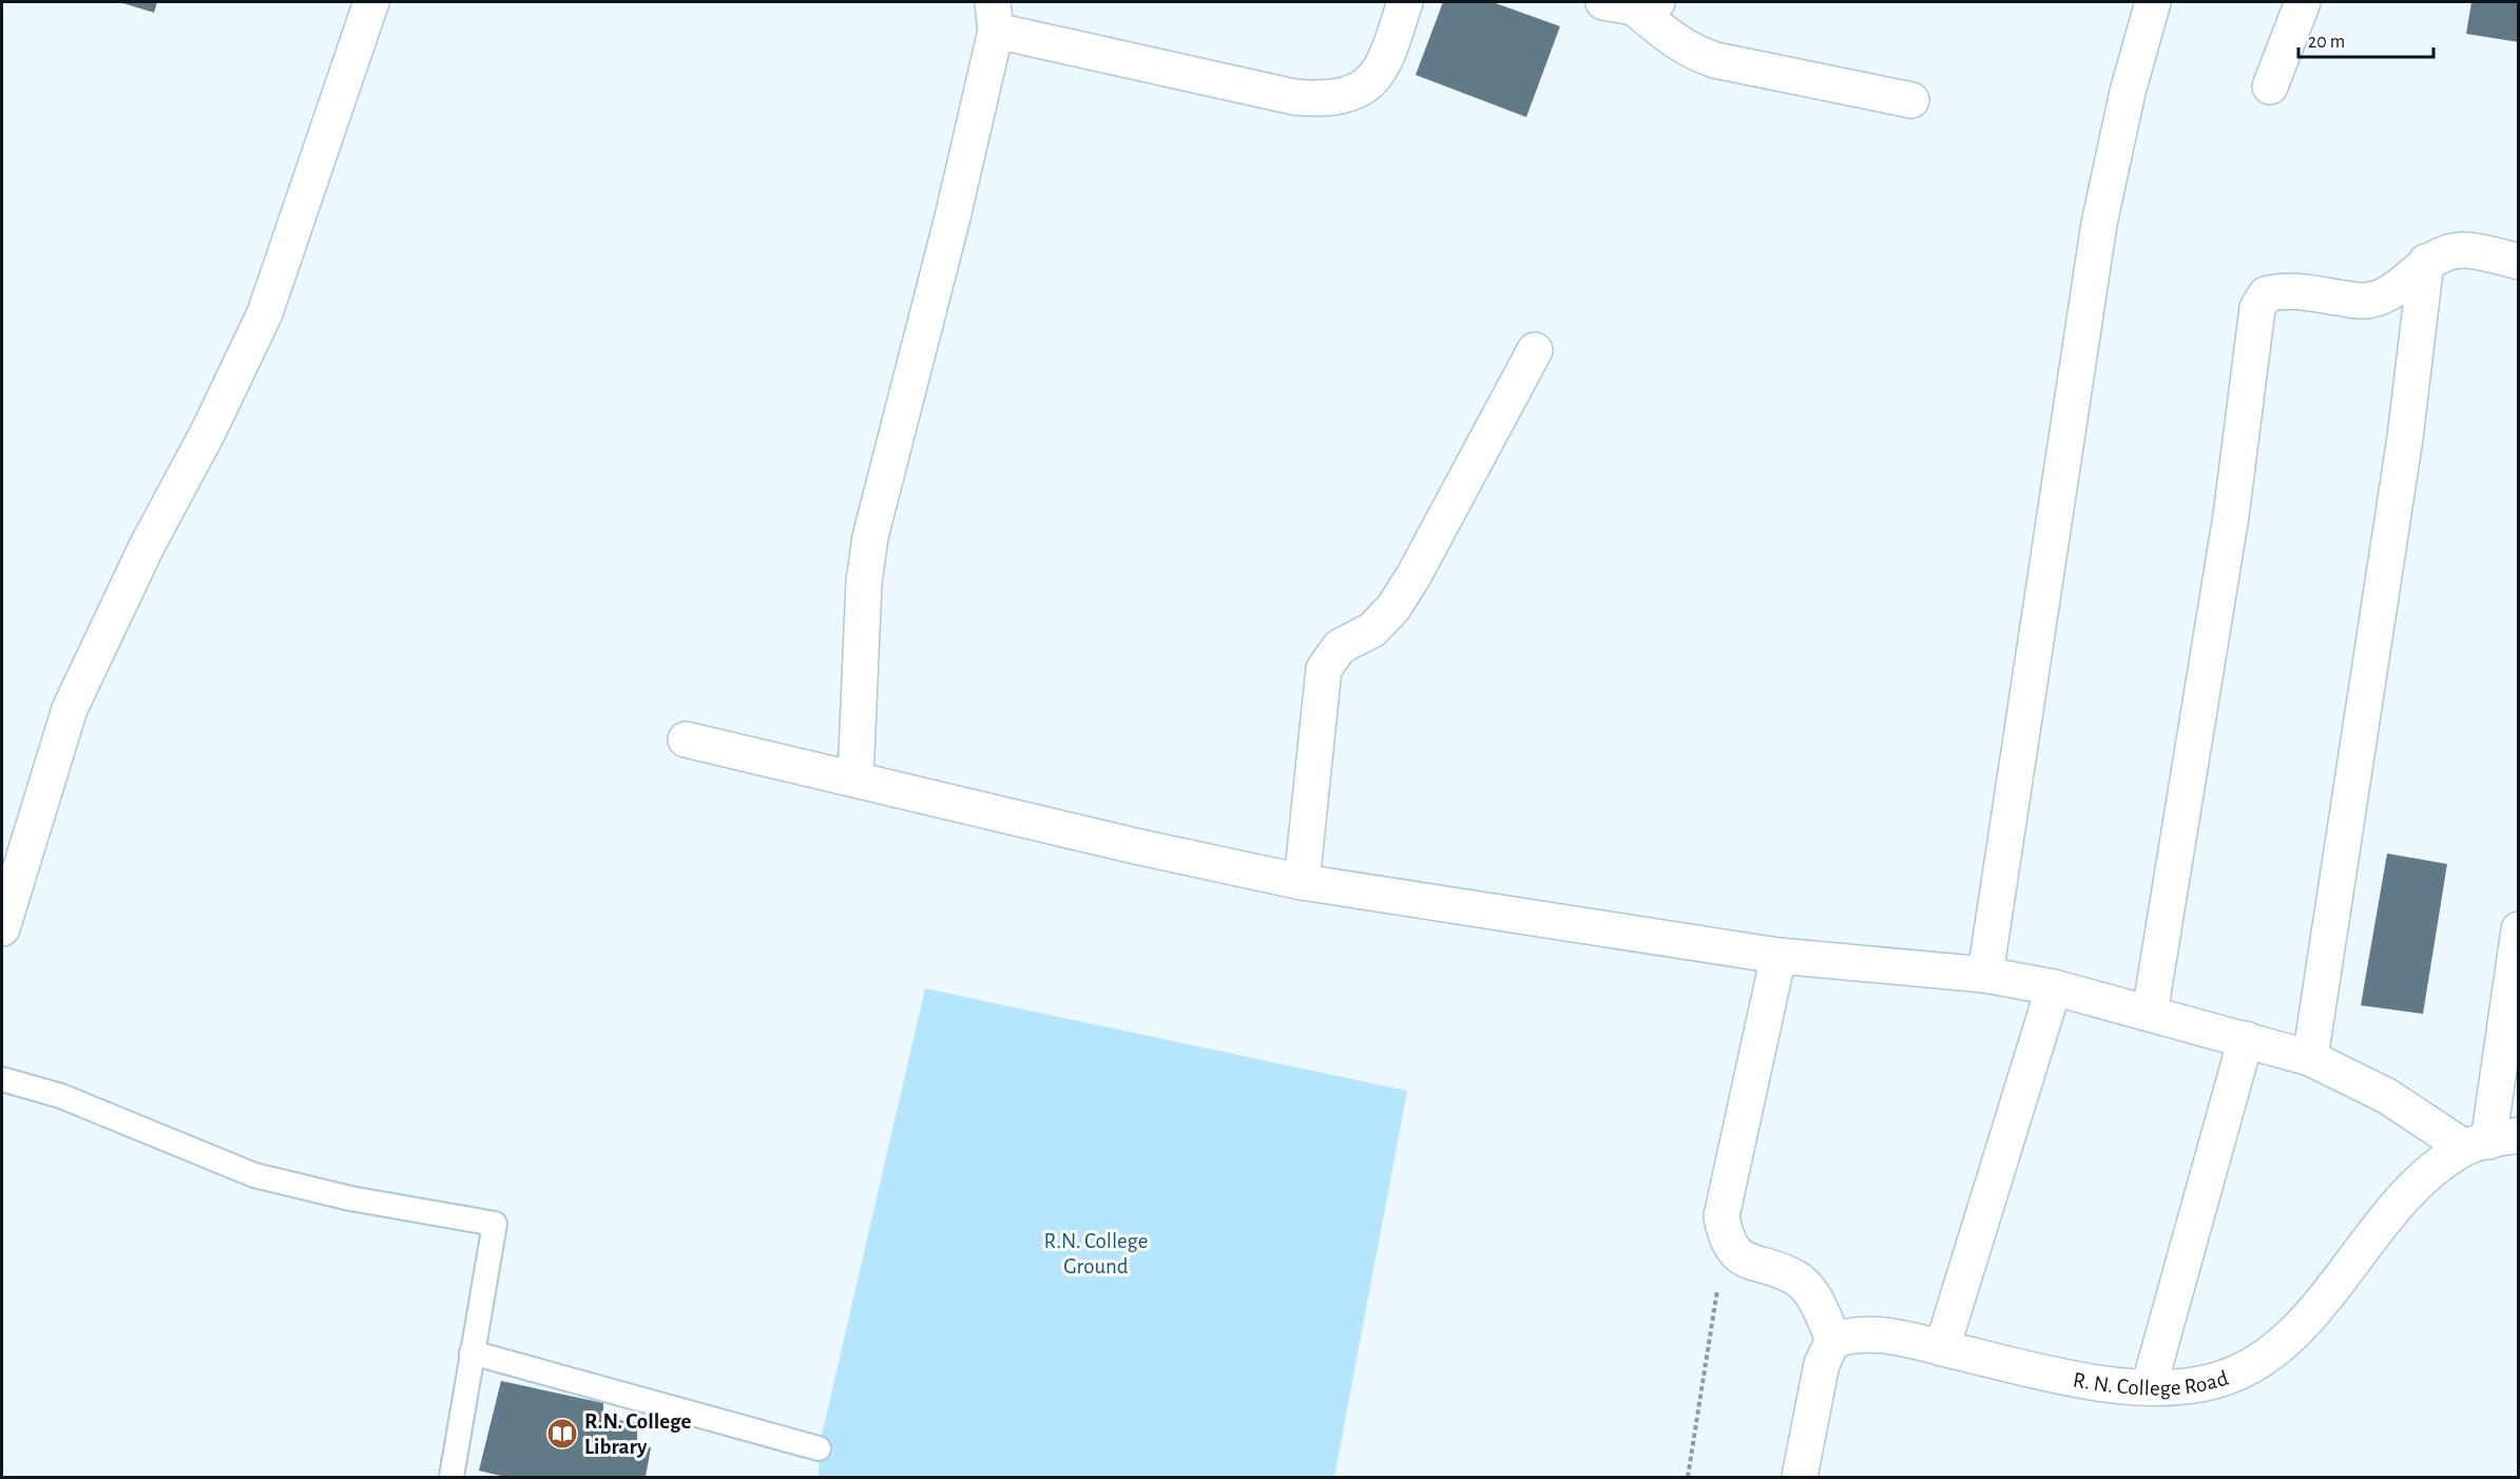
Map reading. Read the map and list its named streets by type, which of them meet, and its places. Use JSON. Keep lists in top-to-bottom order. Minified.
{"streets":{"street":["R. N. College Road"]},"parks":["R.N. College Ground"],"places":{"library":["R.N. College Library"]},"scale_bar":"20 m"}
